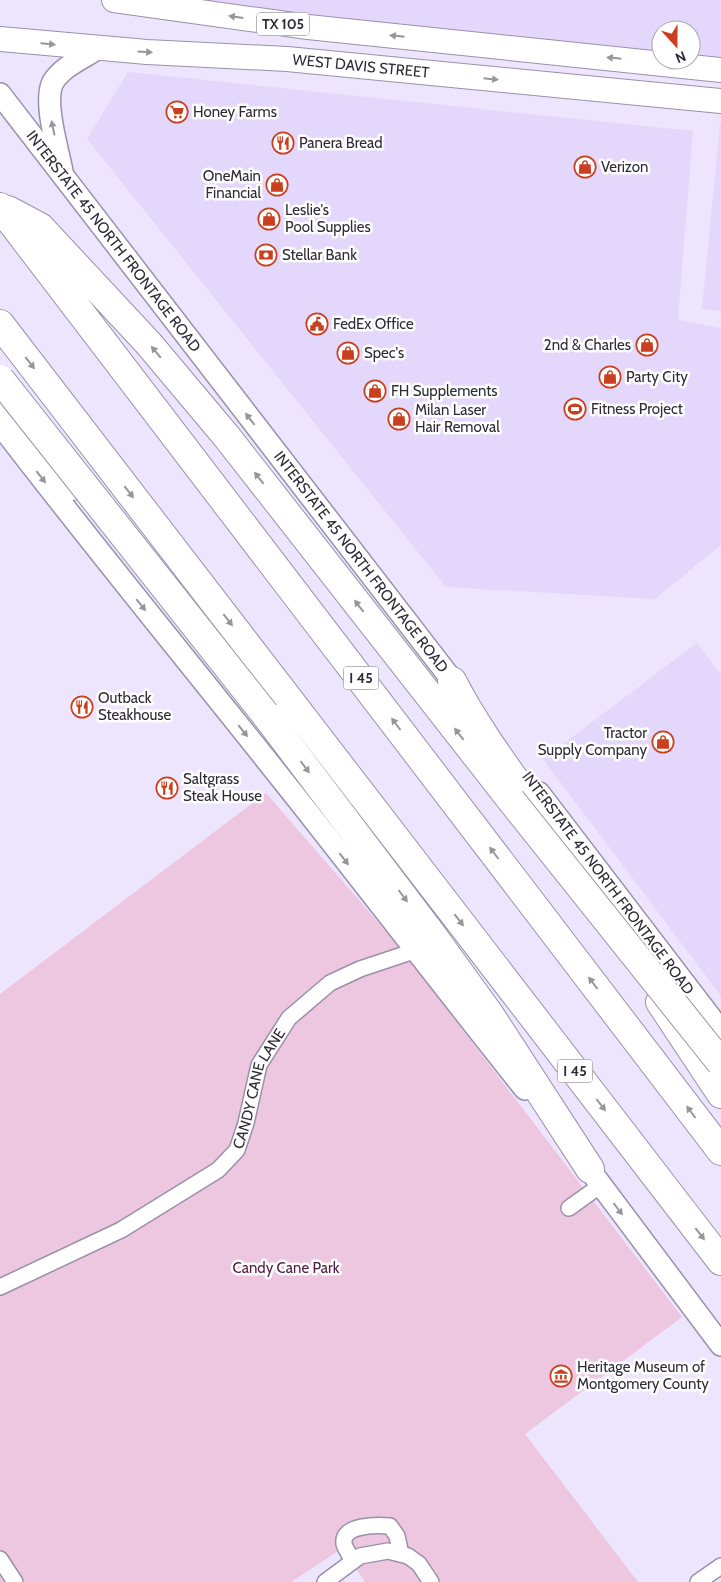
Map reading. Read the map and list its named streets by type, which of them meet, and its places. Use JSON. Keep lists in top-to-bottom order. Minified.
{"streets":{"highway":["I 45"],"main road":["TX 105","WEST DAVIS STREET","INTERSTATE 45 NORTH FRONTAGE ROAD"],"street":["CANDY CANE LANE"]},"one_way":["INTERSTATE 45 NORTH FRONTAGE ROAD"],"parks":["Candy Cane Park"],"places":{"supermarket":["Honey Farms"],"restaurant":["Panera Bread","Outback Steakhouse","Saltgrass Steak House"],"shop":["Verizon","OneMain Financial","Leslie's Pool Supplies","2nd & Charles","Spec's","Party City","FH Supplements","Milan Laser Hair Removal","Tractor Supply Company"],"bank":["Stellar Bank"],"public building":["FedEx Office"],"sports":["Fitness Project"],"museum":["Heritage Museum of Montgomery County"]},"north":"bottom"}
